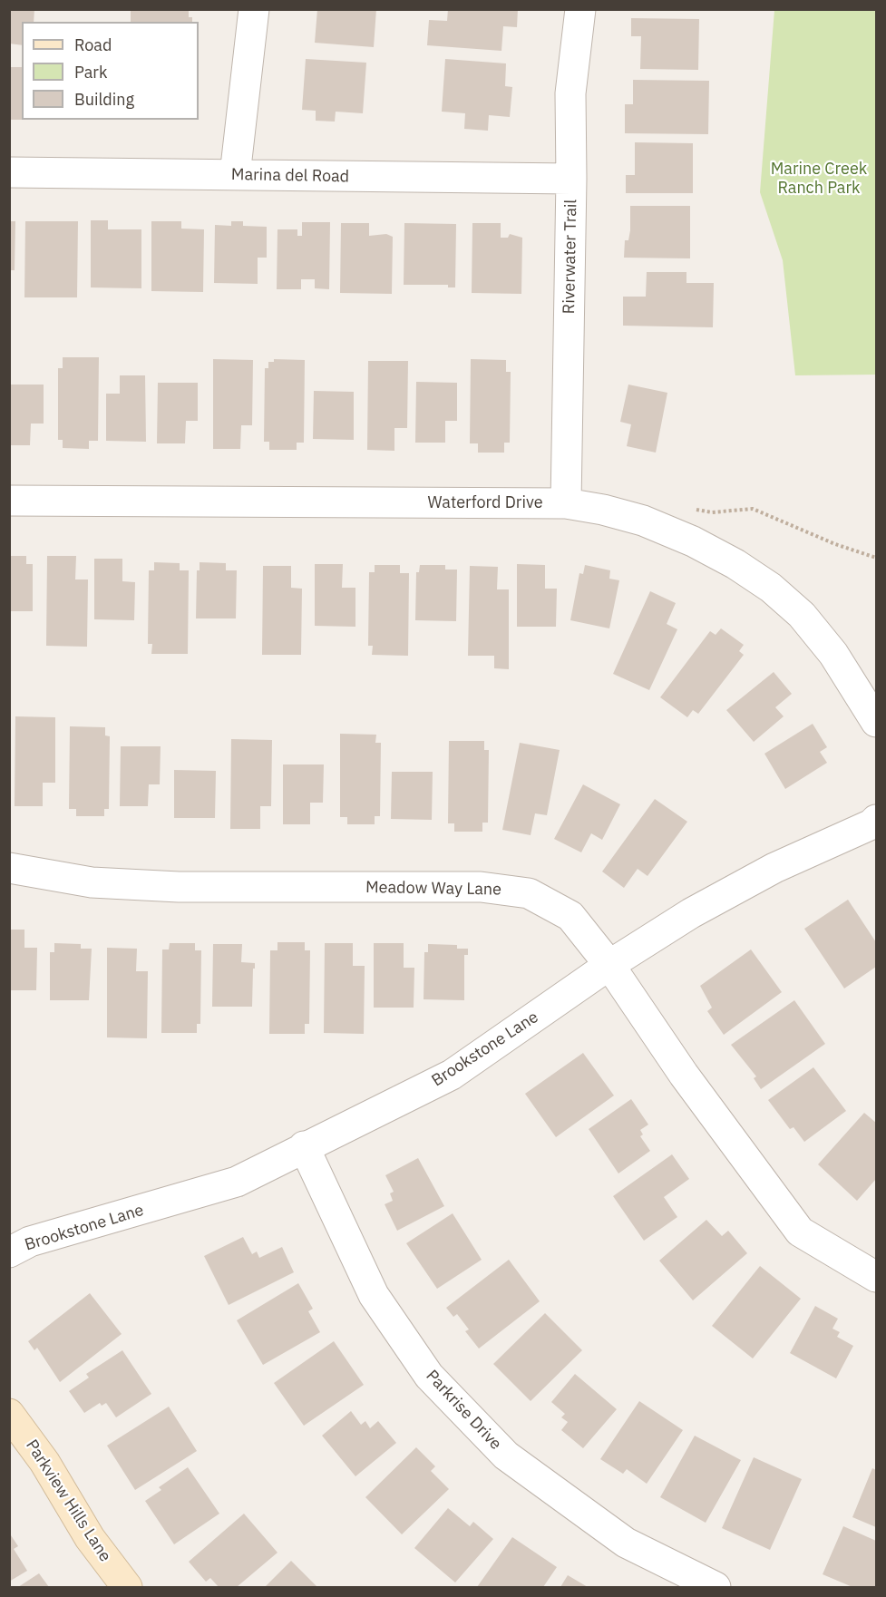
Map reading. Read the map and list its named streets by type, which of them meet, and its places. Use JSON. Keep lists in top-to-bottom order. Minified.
{"streets":{"street":["Marina del Road","Riverwater Trail","Waterford Drive","Meadow Way Lane","Brookstone Lane","Parkrise Drive","Parkview Hills Lane"]},"crossings":[["Marina del Road","Riverwater Trail"],["Riverwater Trail","Waterford Drive"],["Meadow Way Lane","Brookstone Lane"],["Brookstone Lane","Parkrise Drive"]],"parks":["Marine Creek Ranch Park"],"legend":["Road","Park","Building"]}
